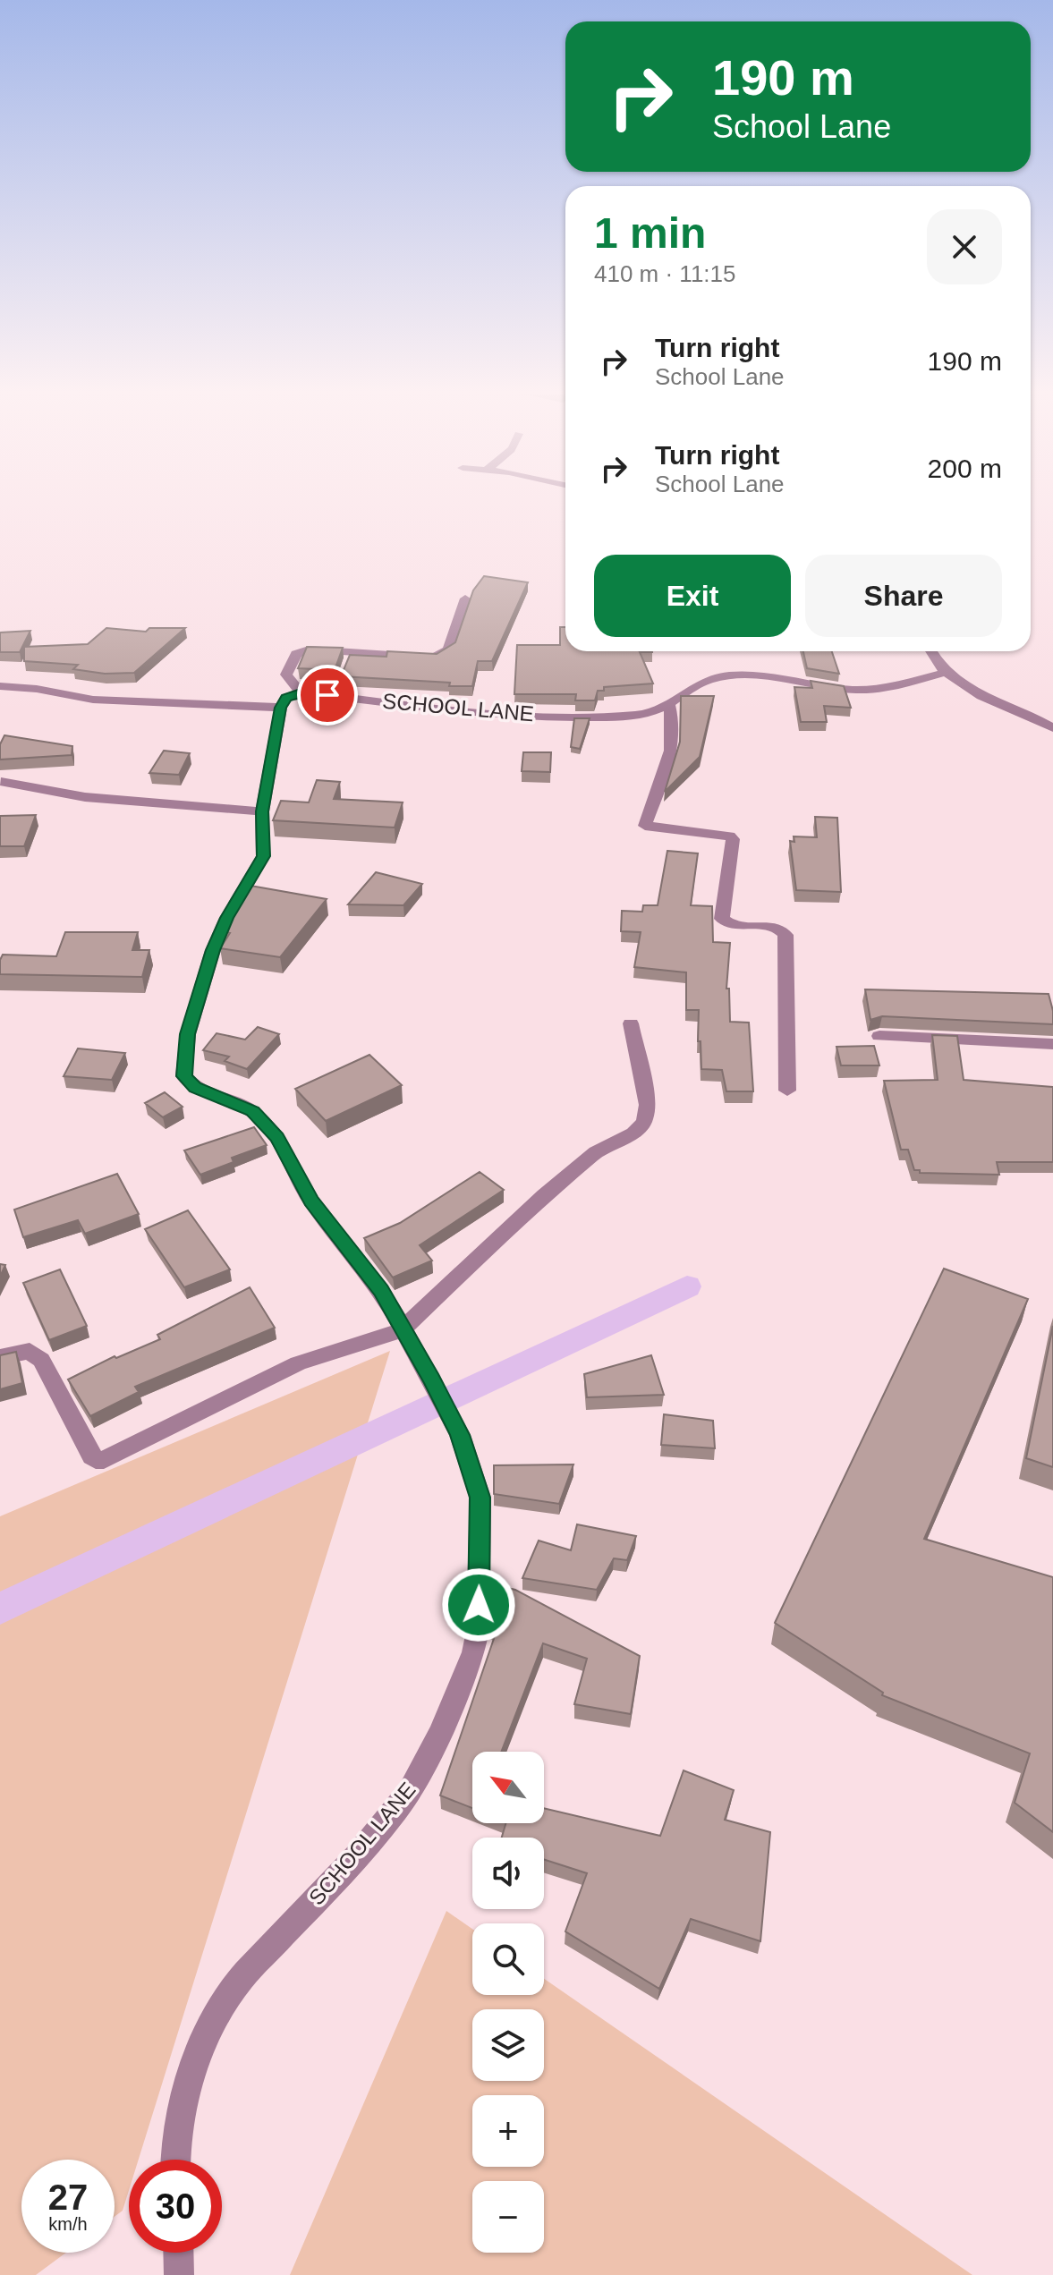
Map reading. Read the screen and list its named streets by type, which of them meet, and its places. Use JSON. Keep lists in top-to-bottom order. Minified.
{"streets":{"street":["SCHOOL LANE"]},"north":"top left","page":{"turn":["190 m","School Lane"],"heading":["1 min","410 m · 11:15"],"list":[{"name":"Turn right","note":"School Lane","value":"190 m"},{"name":"Turn right","note":"School Lane","value":"200 m"}],"buttons":["Exit","Share"],"map_buttons":["+","−"],"speed":"27 km/h","limit":"30"}}
